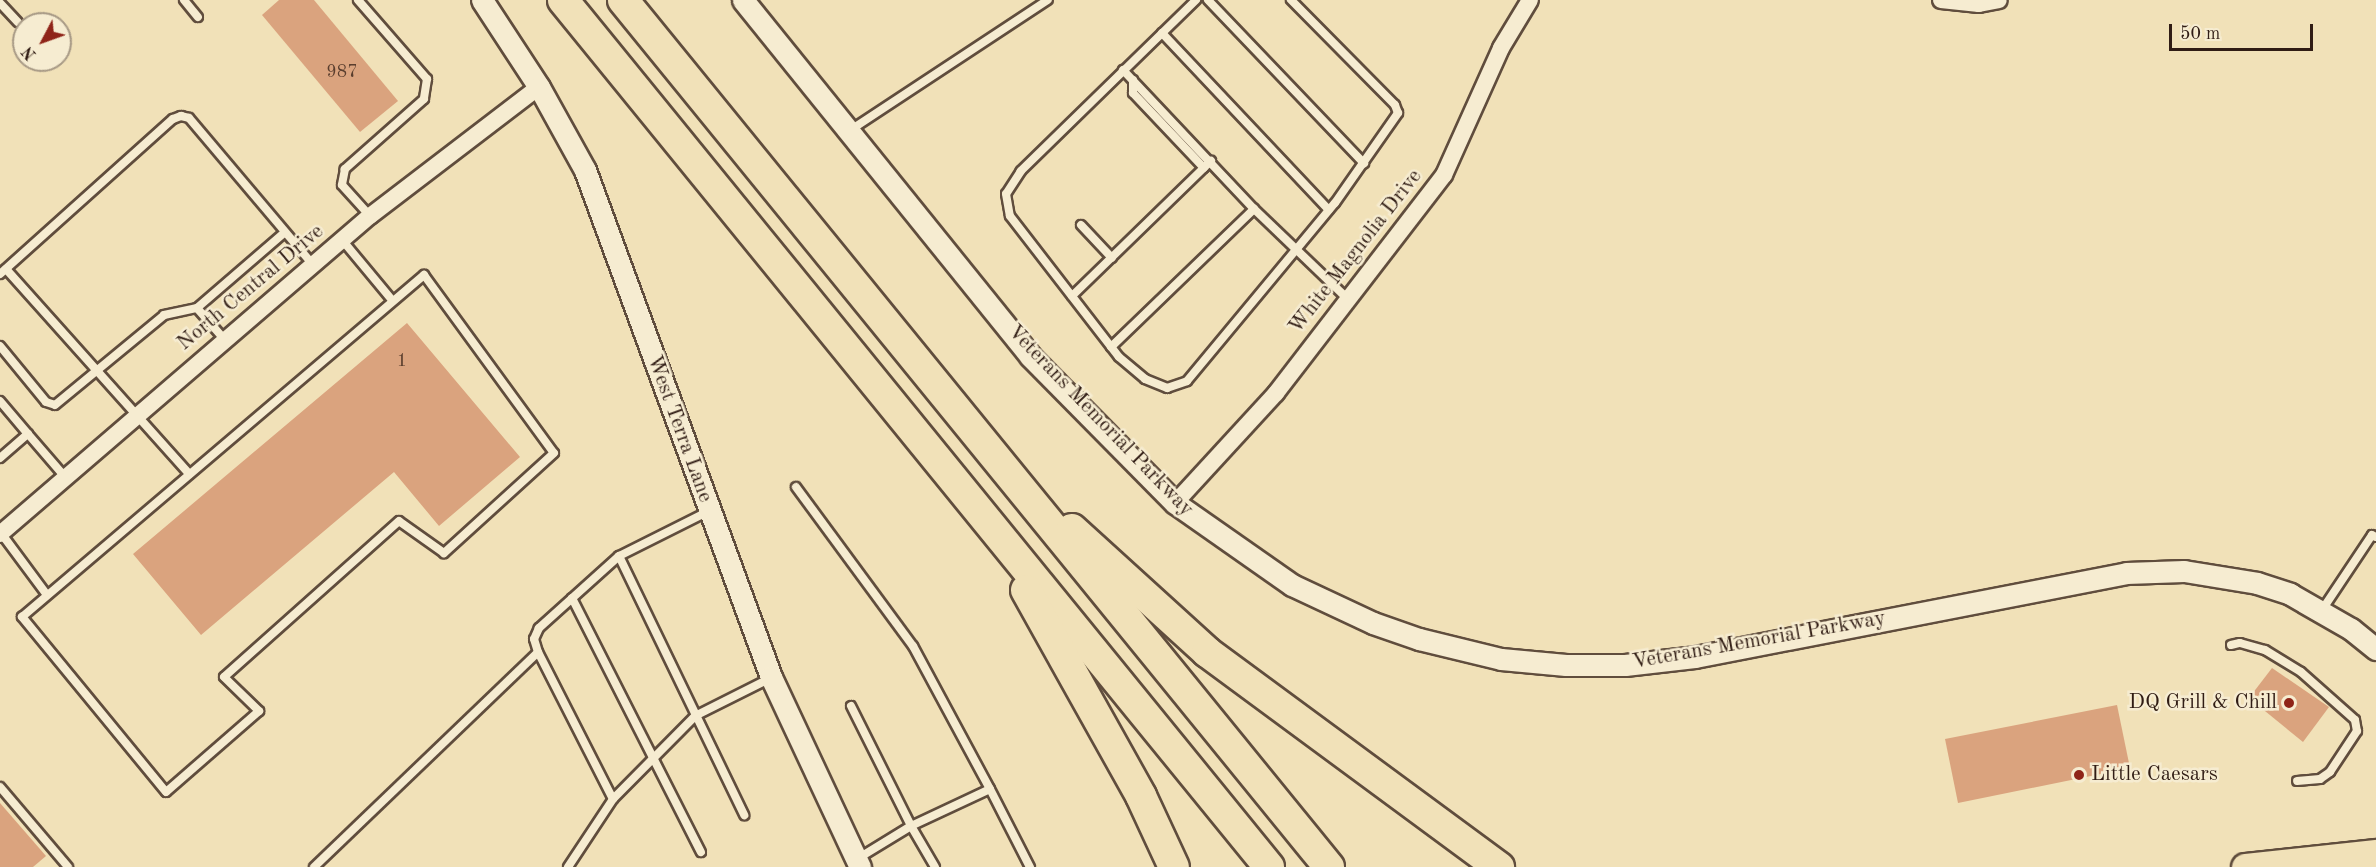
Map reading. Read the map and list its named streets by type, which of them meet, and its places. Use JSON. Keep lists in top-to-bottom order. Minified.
{"streets":{"street":["White Magnolia Drive","North Central Drive","Veterans Memorial Parkway","West Terra Lane"]},"crossings":[["White Magnolia Drive","Veterans Memorial Parkway"],["North Central Drive","West Terra Lane"]],"places":["DQ Grill & Chill","Little Caesars"],"house_numbers":["987","1"],"scale_bar":"50 m","north":"bottom left"}
